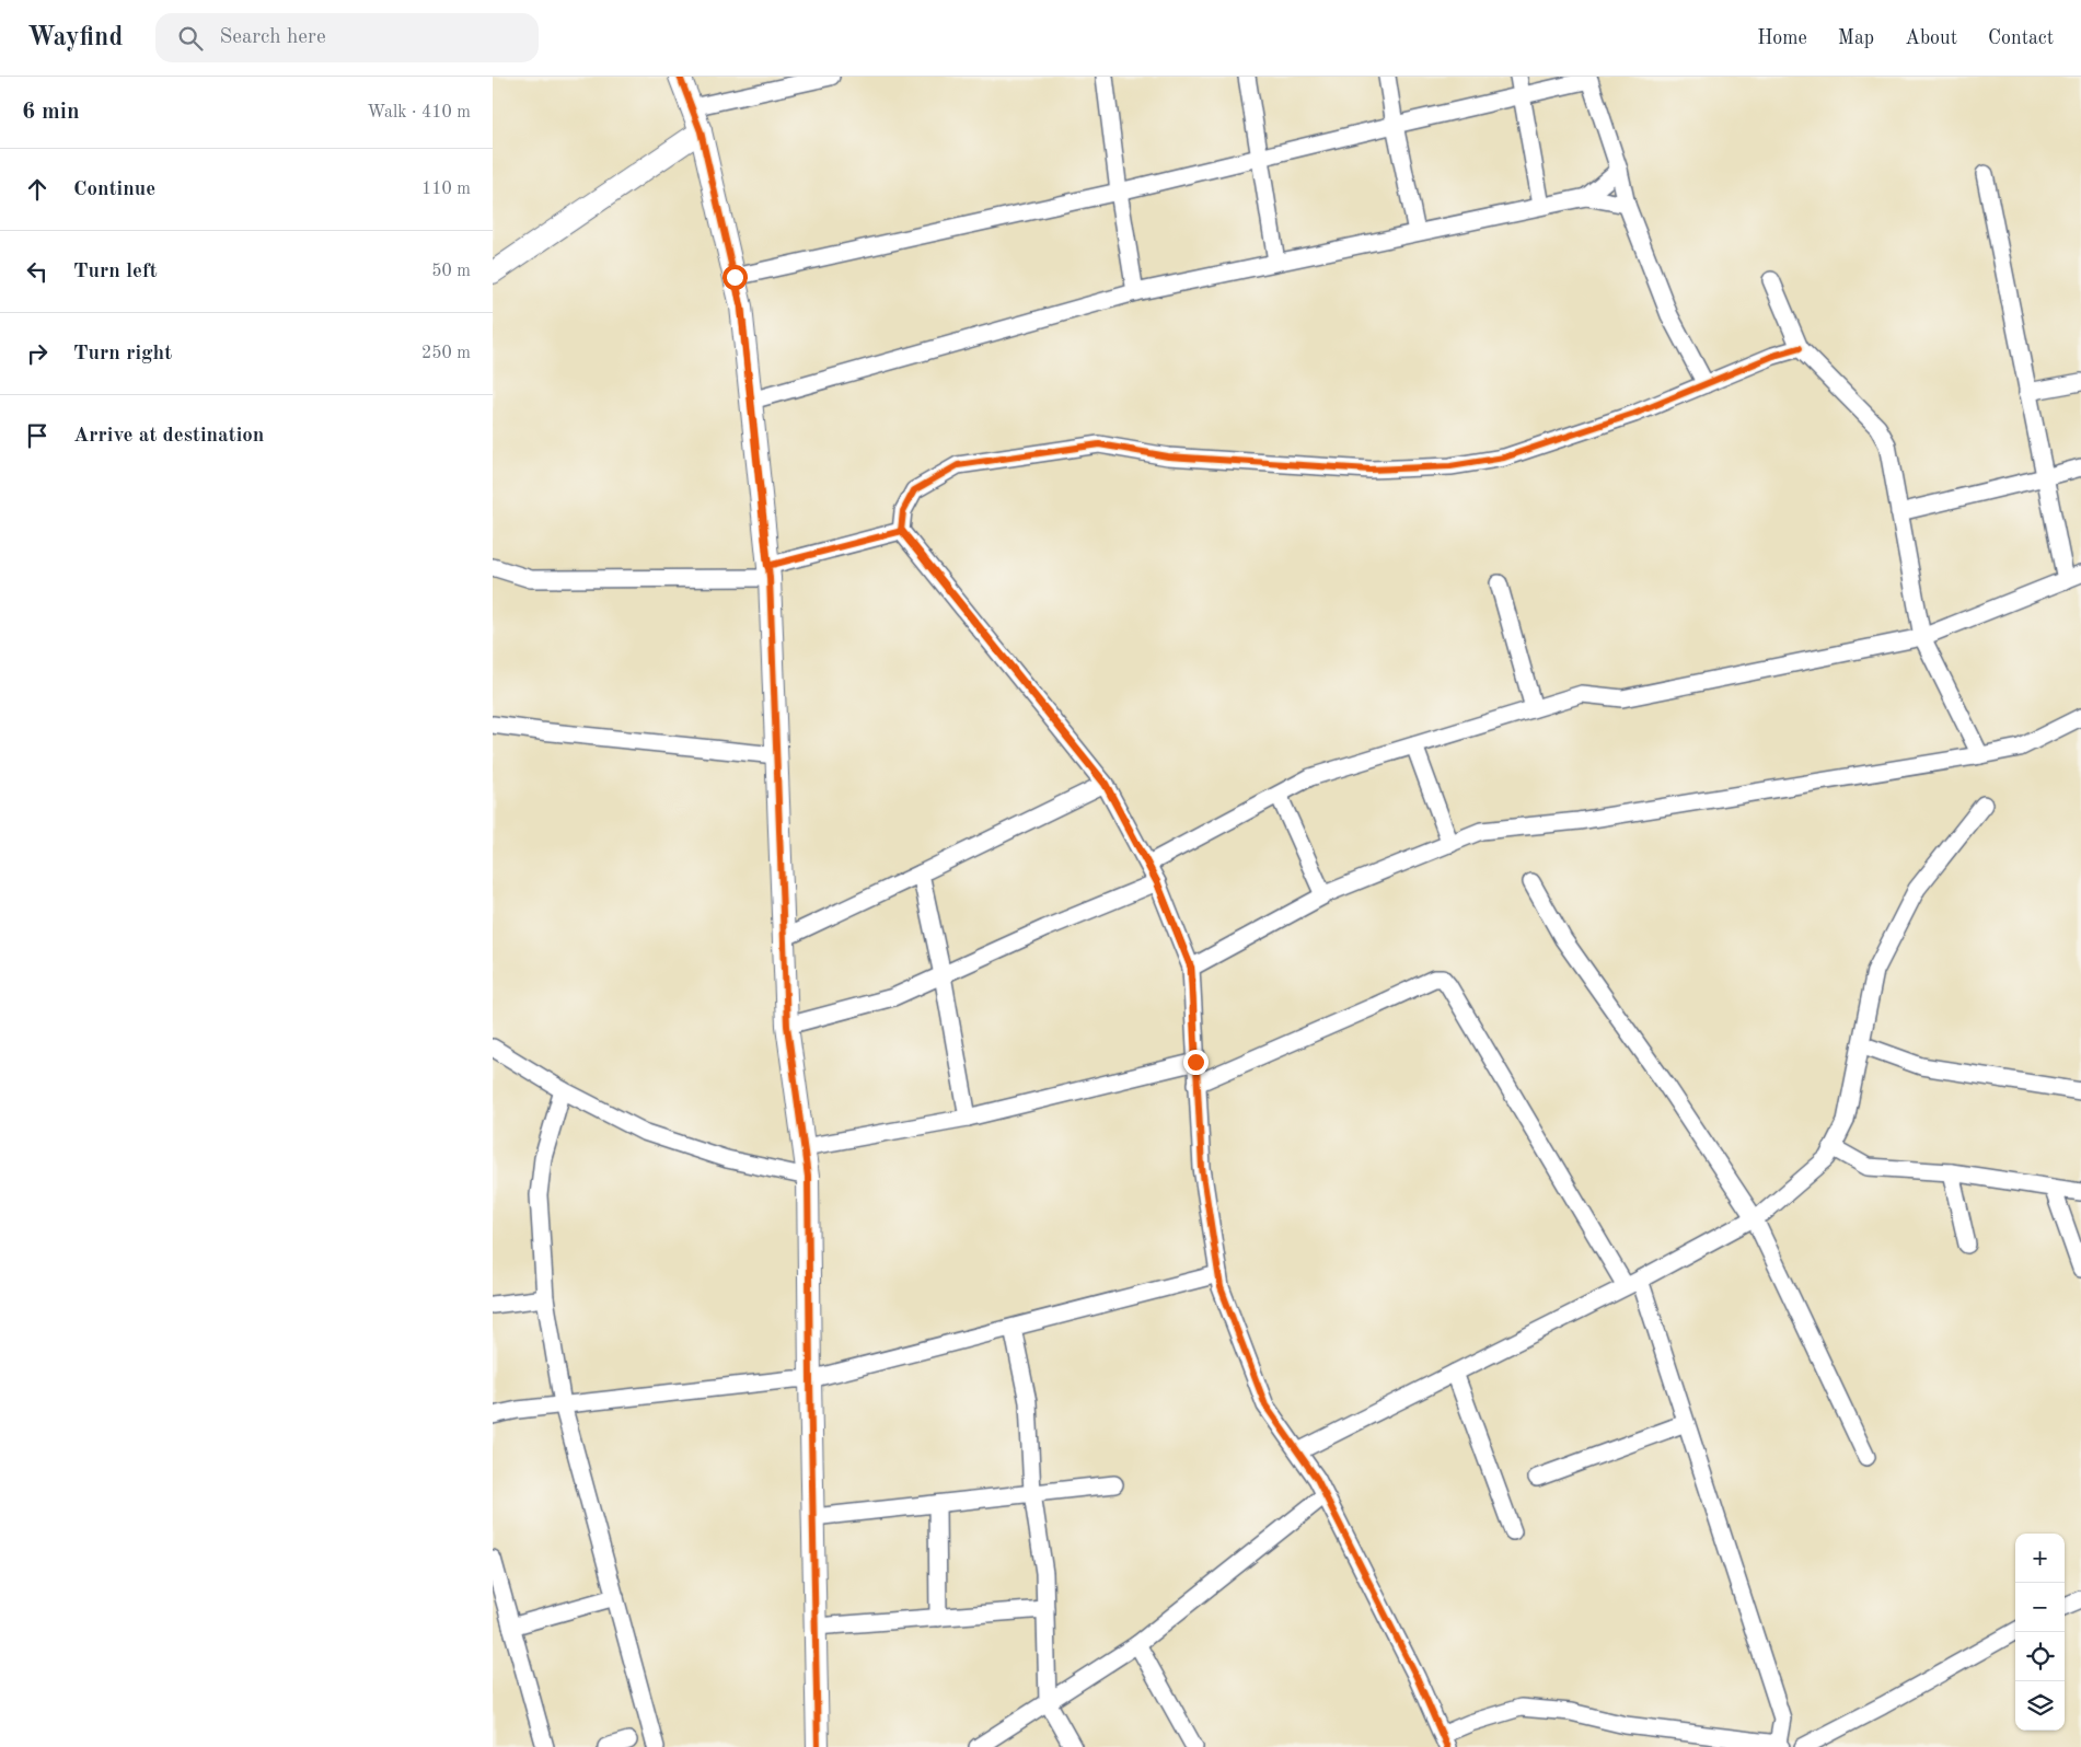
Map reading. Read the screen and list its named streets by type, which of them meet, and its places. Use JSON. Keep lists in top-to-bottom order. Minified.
{"page":{"header":"Wayfind","search":"Search here","nav":["Home","Map","About","Contact"],"heading":["6 min","Walk · 410 m"],"list":[["Continue","110 m"],["Turn left","50 m"],["Turn right","250 m"],"Arrive at destination"],"map_buttons":["+","−"]}}
